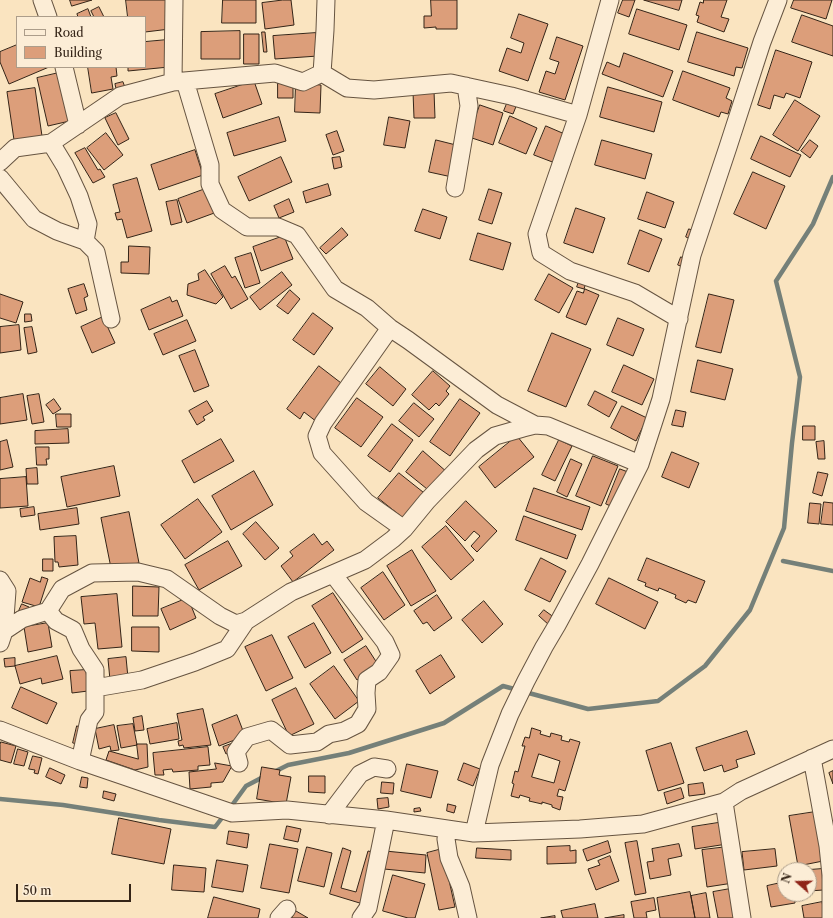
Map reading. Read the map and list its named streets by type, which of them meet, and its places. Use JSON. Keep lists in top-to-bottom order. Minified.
{"legend":["Road","Building"],"scale_bar":"50 m","north":"left"}
